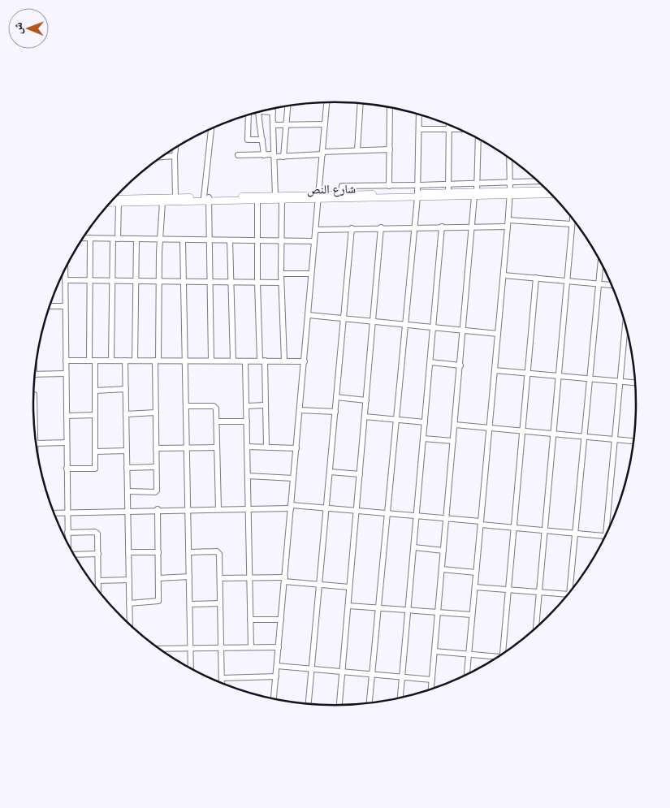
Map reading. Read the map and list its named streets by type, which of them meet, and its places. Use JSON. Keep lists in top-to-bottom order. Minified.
{"streets":{"main road":["شارع النص"]},"north":"left"}
